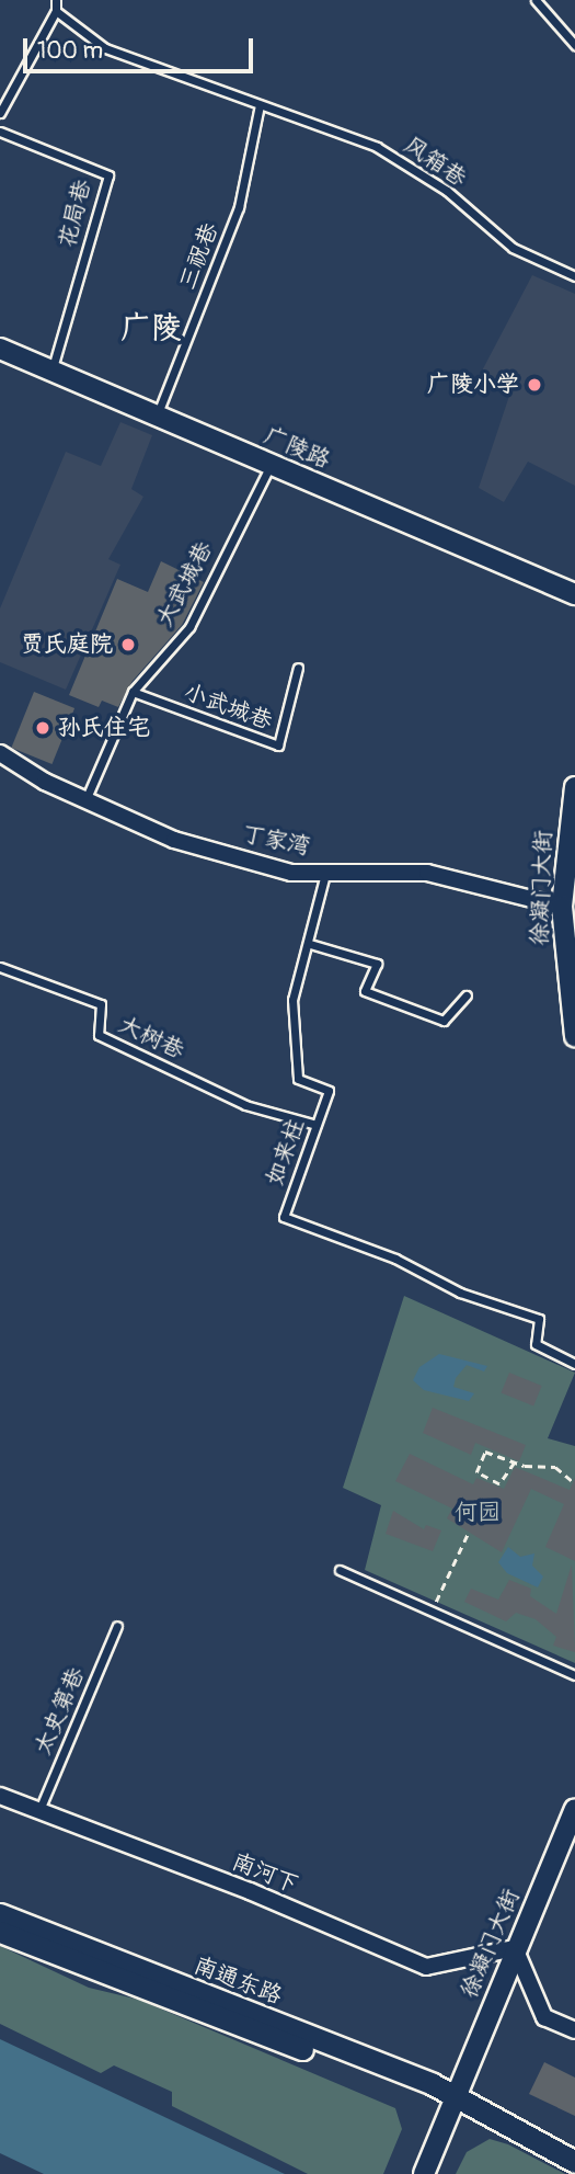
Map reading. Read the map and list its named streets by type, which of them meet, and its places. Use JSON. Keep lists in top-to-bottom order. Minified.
{"streets":{"main road":["南通东路"],"street":["广陵路","丁家湾","徐凝门大街","南河下"],"lane":["风箱巷","花局巷","三祝巷","大武城巷","小武城巷","大树巷","如来柱","太史第巷"]},"crossings":[["风箱巷","三祝巷"],["花局巷","广陵路"],["三祝巷","广陵路"],["广陵路","大武城巷"],["大武城巷","小武城巷"],["大武城巷","丁家湾"],["丁家湾","徐凝门大街"],["丁家湾","如来柱"],["徐凝门大街","南河下"],["徐凝门大街","南通东路"],["大树巷","如来柱"],["太史第巷","南河下"]],"districts":["广陵"],"parks":["何园"],"places":["广陵小学","贾氏庭院","孙氏住宅"],"scale_bar":"100 m"}
